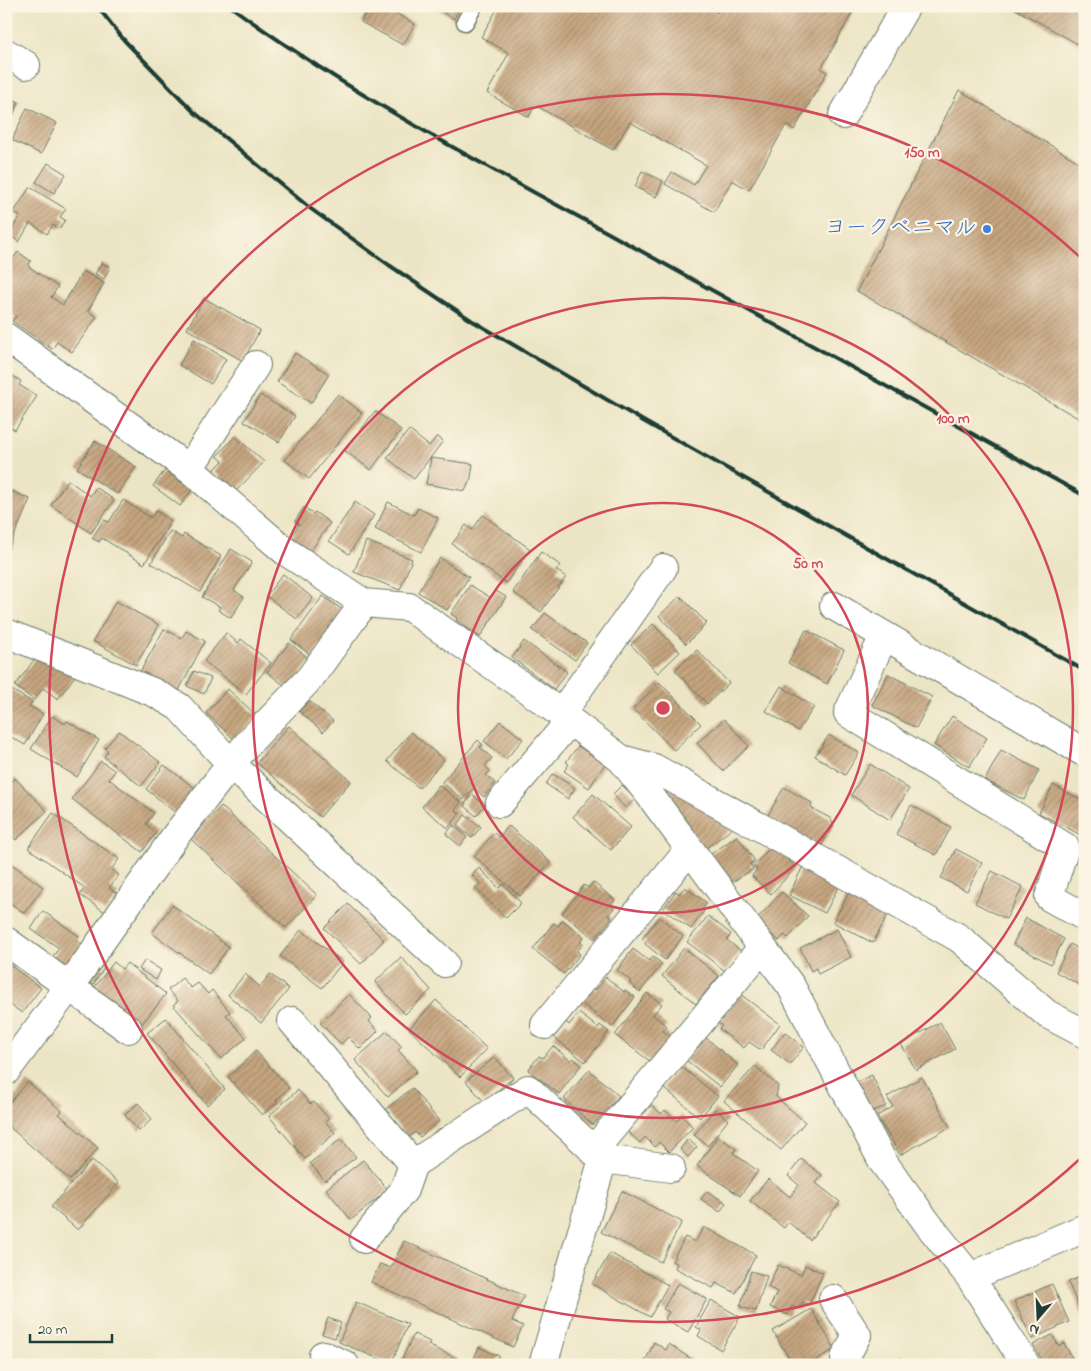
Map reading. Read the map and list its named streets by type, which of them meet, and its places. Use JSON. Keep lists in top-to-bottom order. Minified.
{"places":["ヨークベニマル"],"scale_bar":"20 m","north":"bottom","rings":["150 m","100 m","50 m"]}
